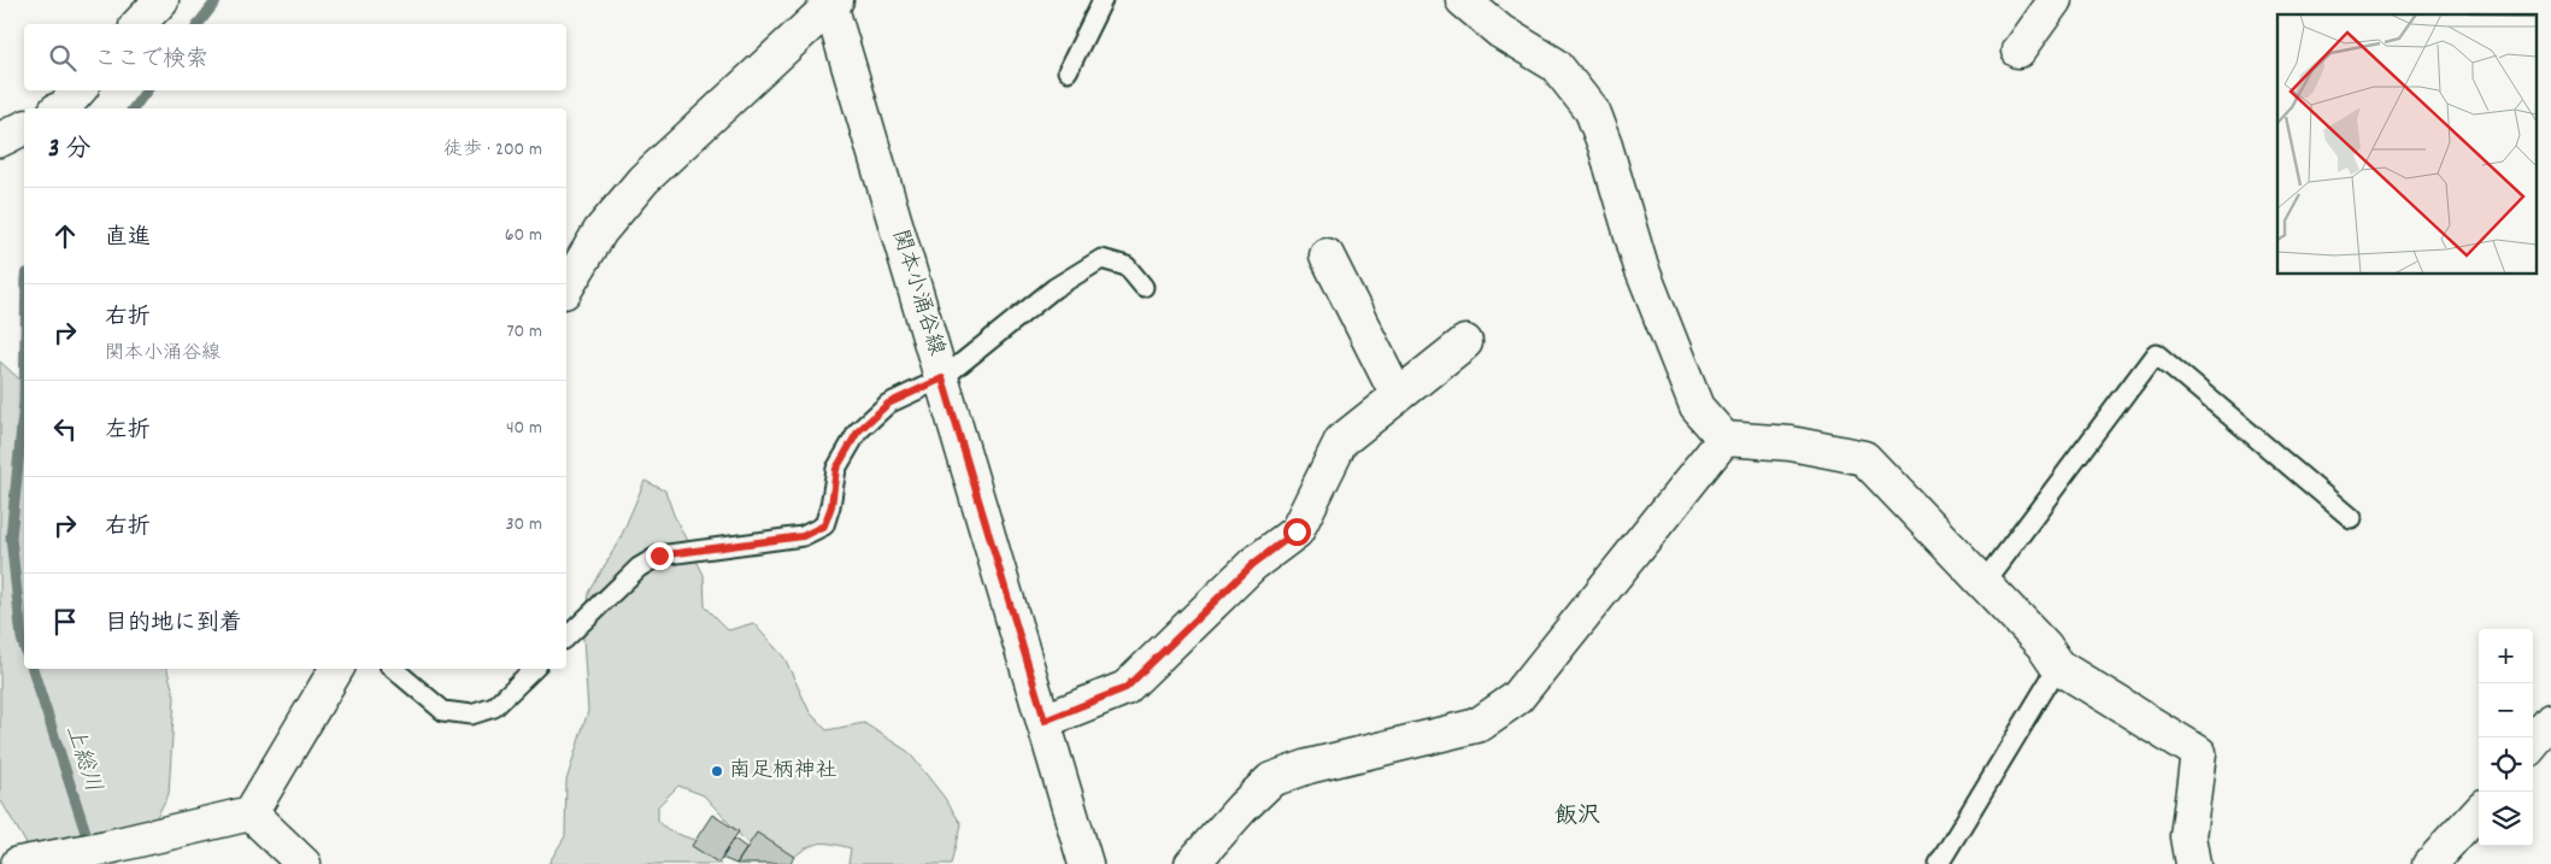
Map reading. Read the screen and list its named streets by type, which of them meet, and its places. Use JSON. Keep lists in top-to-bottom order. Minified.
{"streets":{"street":["関本小涌谷線"]},"districts":["飯沢"],"water":["上総川"],"places":["南足柄神社"],"page":{"search":"ここで検索","heading":["3 分","徒歩 · 200 m"],"list":[["直進","60 m"],["右折","関本小涌谷線","70 m"],["左折","40 m"],["右折","30 m"],"目的地に到着"],"map_buttons":["+","−"]}}
